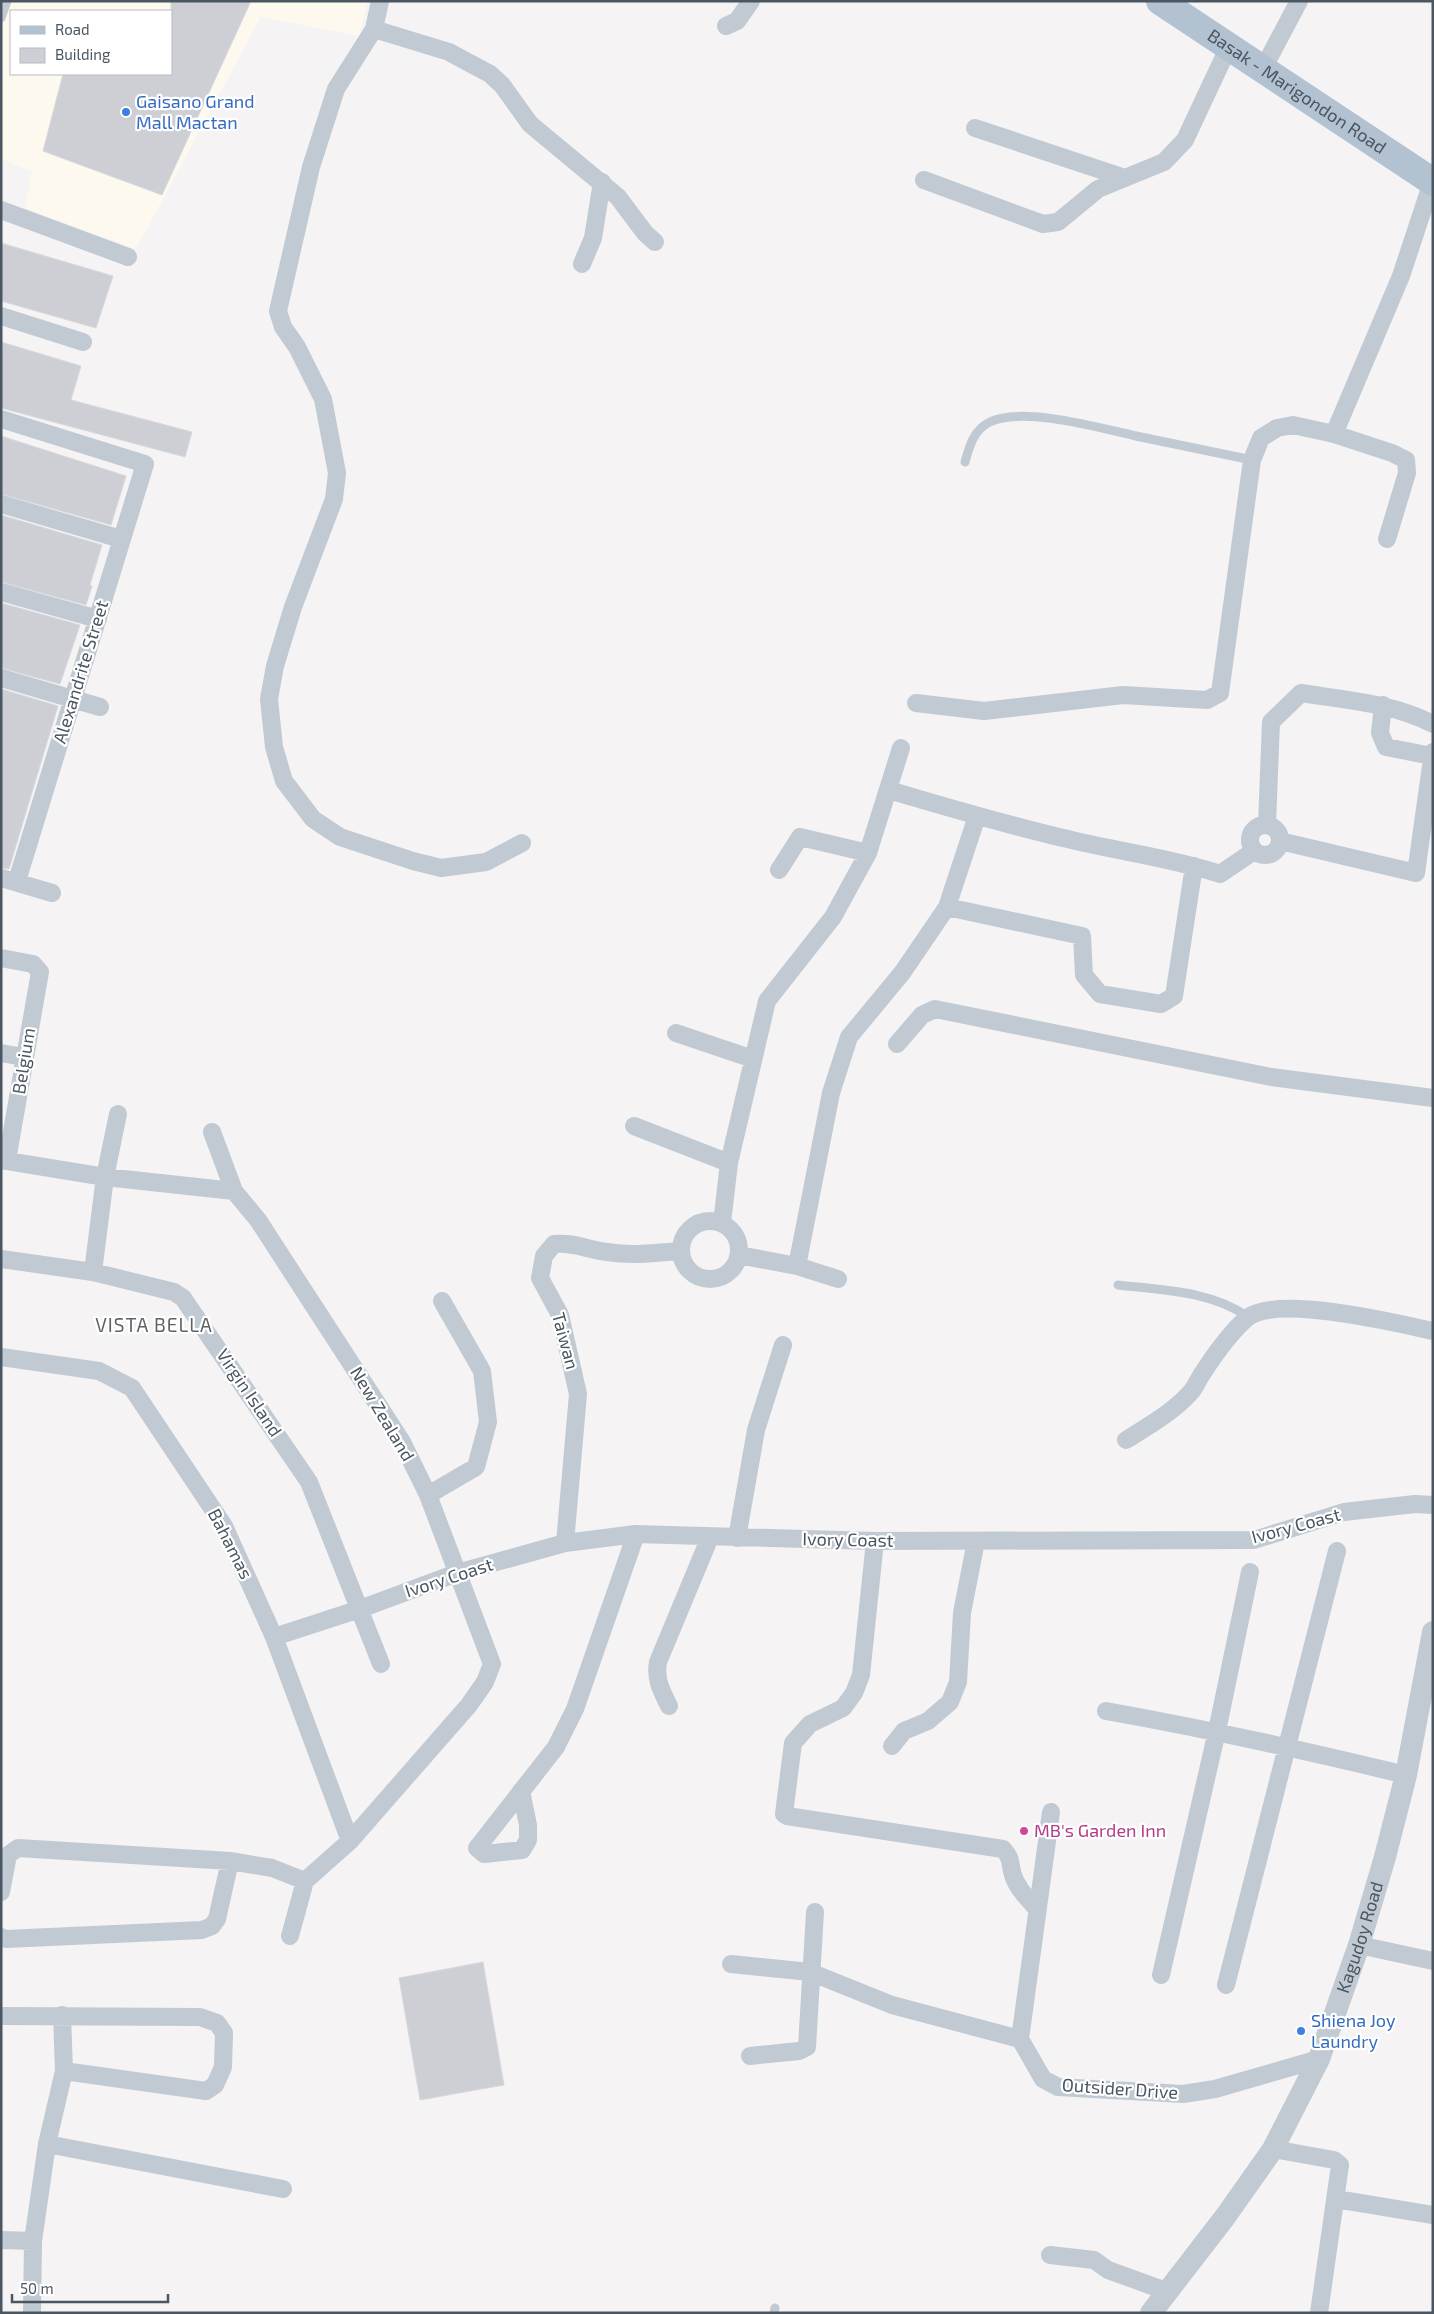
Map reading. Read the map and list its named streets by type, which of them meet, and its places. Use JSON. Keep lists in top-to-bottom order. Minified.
{"streets":{"main road":["Basak - Marigondon Road"],"street":["Alexandrite Street","Belgium","Taiwan","Virgin Island","New Zealand","Ivory Coast","Bahamas","Kagudoy Road","Outsider Drive"]},"crossings":[["Taiwan","Ivory Coast"],["Virgin Island","Ivory Coast"],["New Zealand","Ivory Coast"],["New Zealand","Bahamas"],["Ivory Coast","Bahamas"],["Kagudoy Road","Outsider Drive"]],"districts":["VISTA BELLA"],"places":["Gaisano Grand Mall Mactan","MB's Garden Inn","Shiena Joy Laundry"],"legend":["Road","Building"],"scale_bar":"50 m"}
